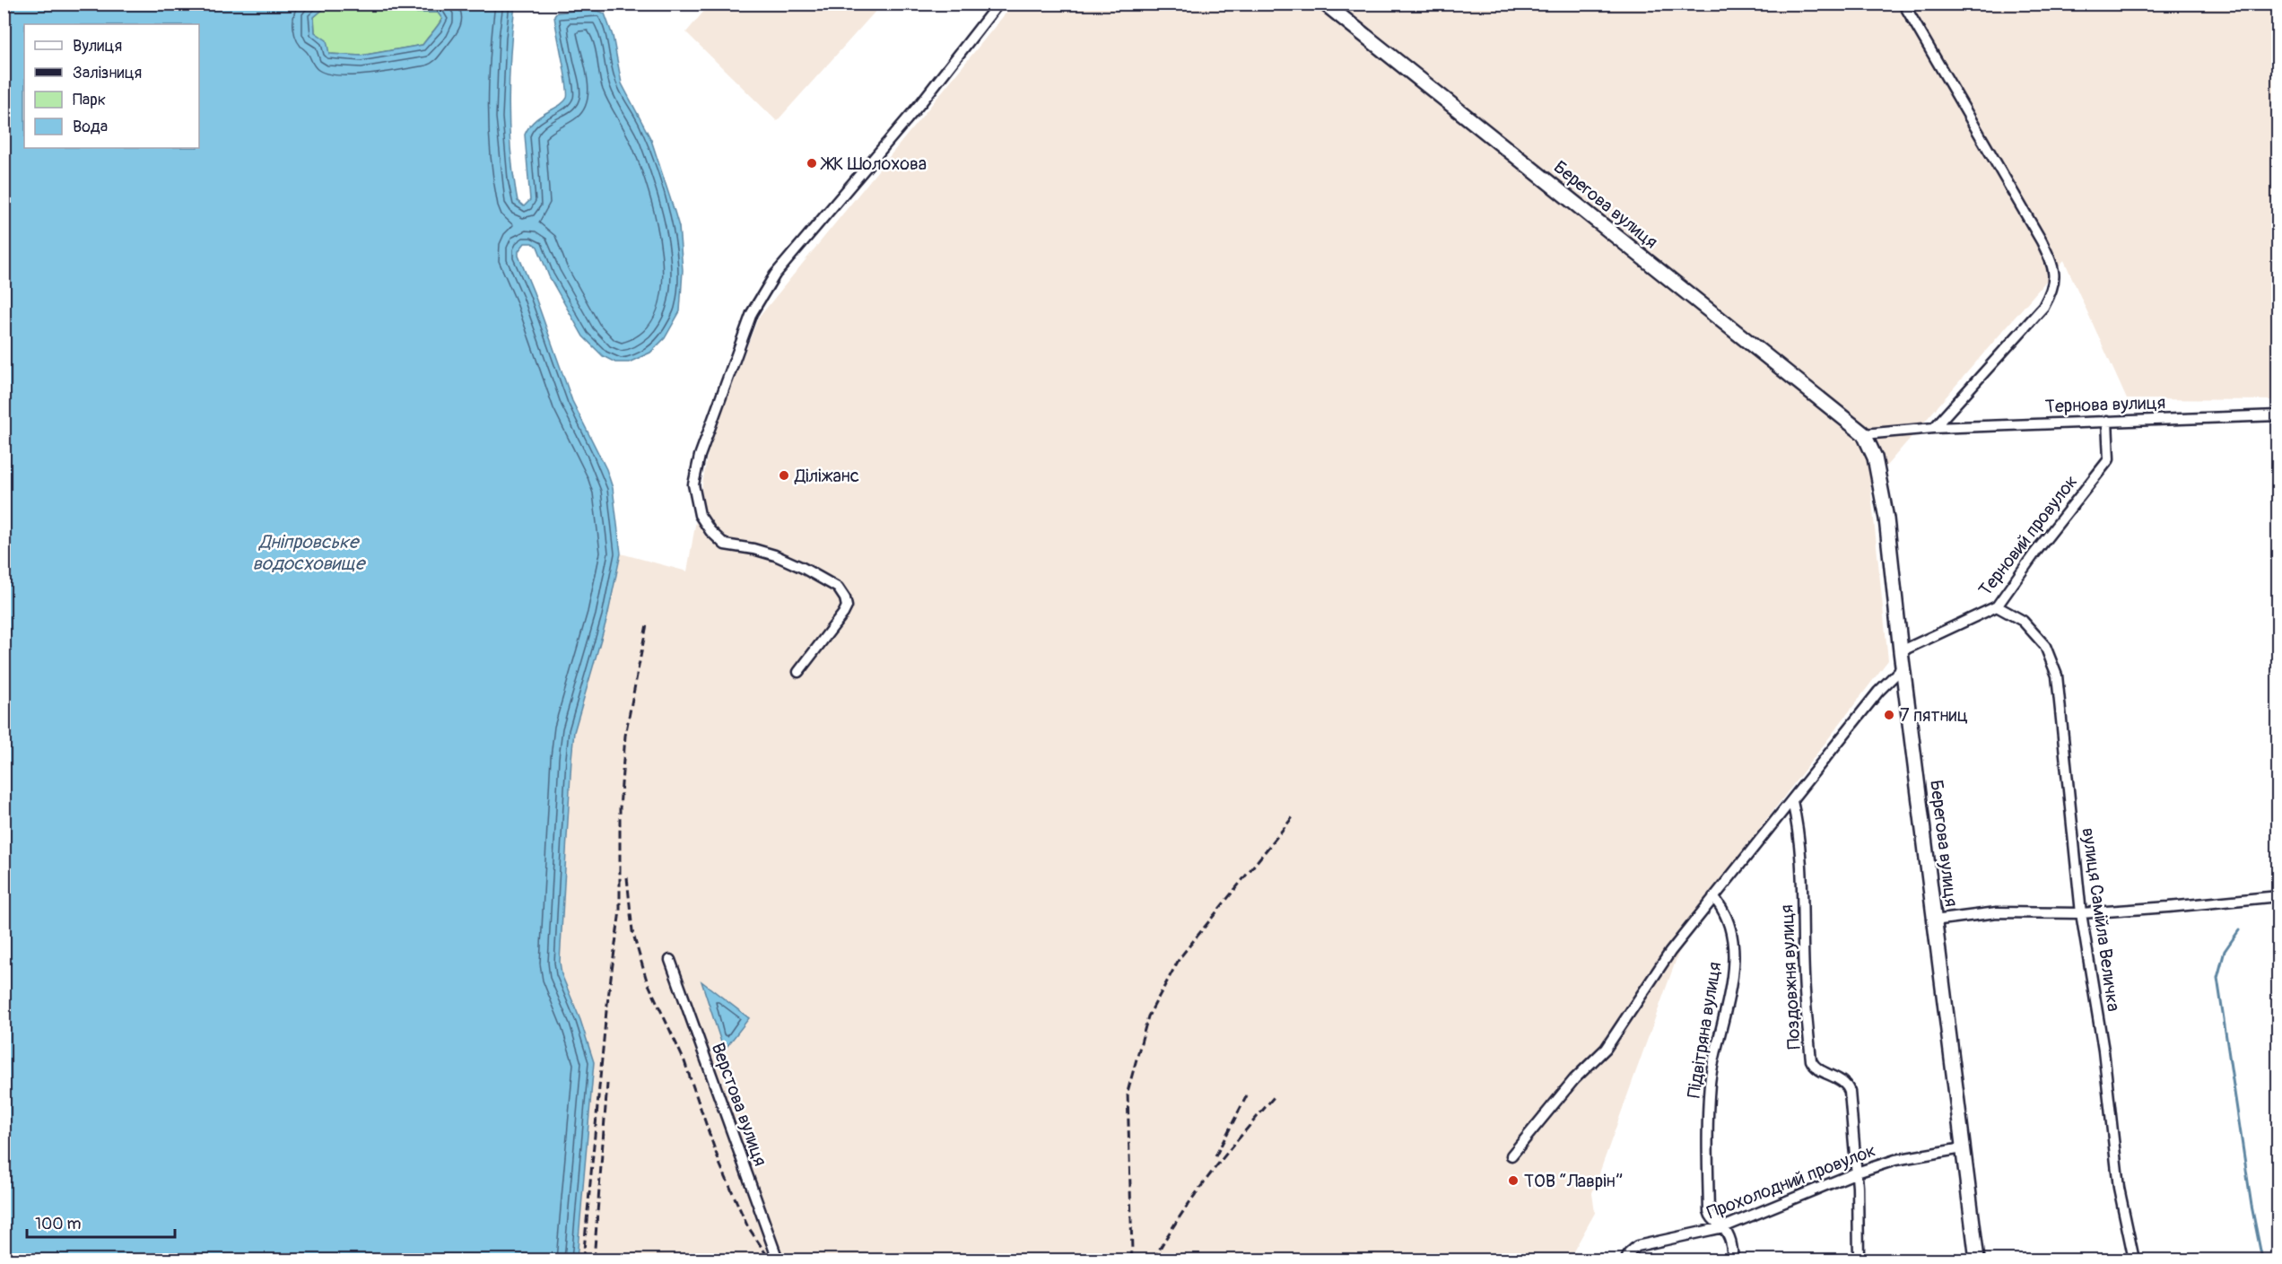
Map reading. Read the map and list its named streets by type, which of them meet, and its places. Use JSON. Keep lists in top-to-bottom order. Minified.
{"streets":{"street":["Берегова вулиця","Тернова вулиця","Терновий провулок","вулиця Самійла Величка","Поздовжня вулиця","Підвітряна вулиця","Верстова вулиця","Прохолодний провулок"]},"crossings":[["Берегова вулиця","Терновий провулок"],["Берегова вулиця","Прохолодний провулок"],["Тернова вулиця","Терновий провулок"],["Терновий провулок","вулиця Самійла Величка"],["Поздовжня вулиця","Прохолодний провулок"],["Підвітряна вулиця","Прохолодний провулок"]],"water":["Дніпровське водосховище"],"places":["ЖК Шолохова","Діліжанс","7 пятниц","ТОВ “Лаврін”"],"legend":["Вулиця","Залізниця","Парк","Вода"],"scale_bar":"100 m"}
